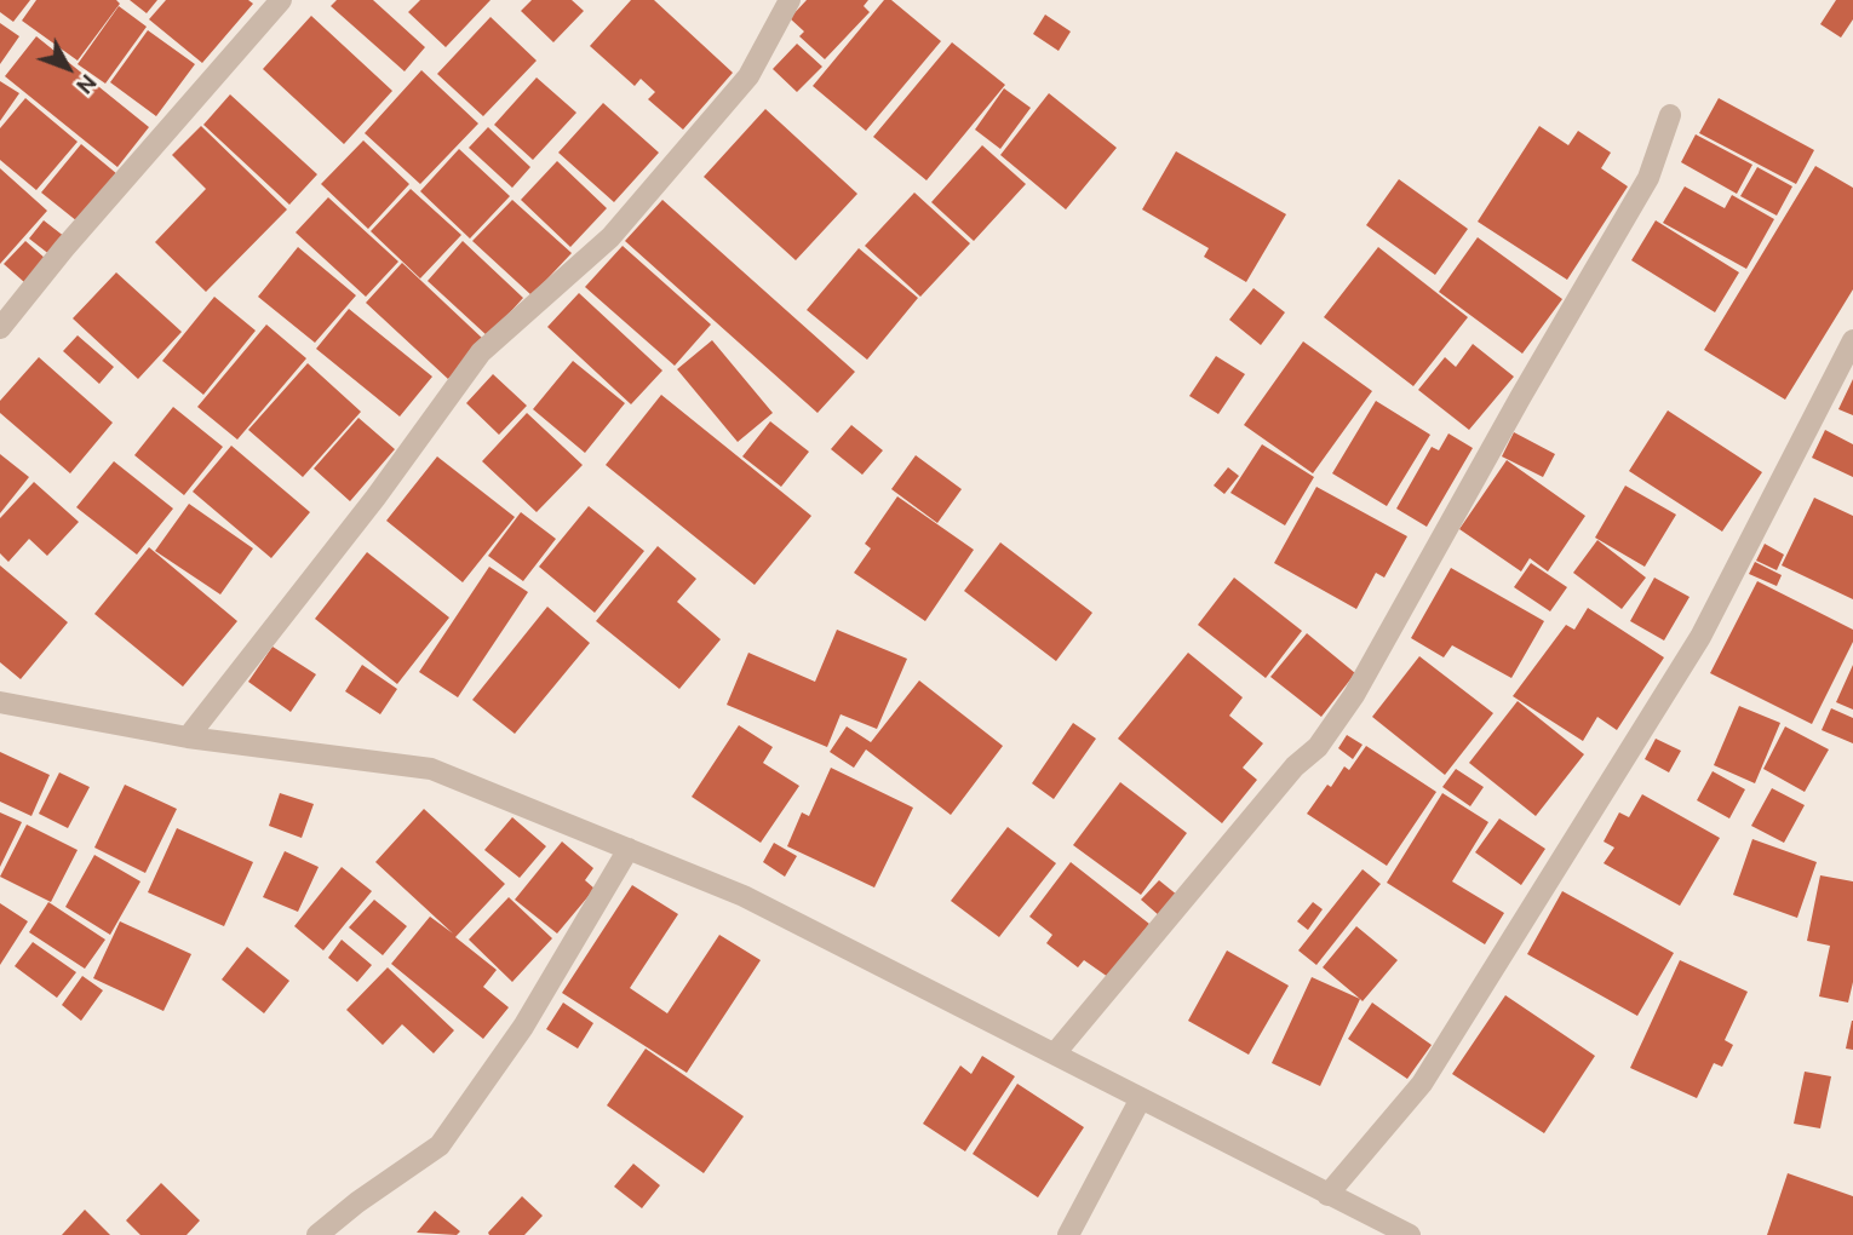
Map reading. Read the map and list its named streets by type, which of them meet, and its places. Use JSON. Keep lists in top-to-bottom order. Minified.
{"north":"bottom right"}
